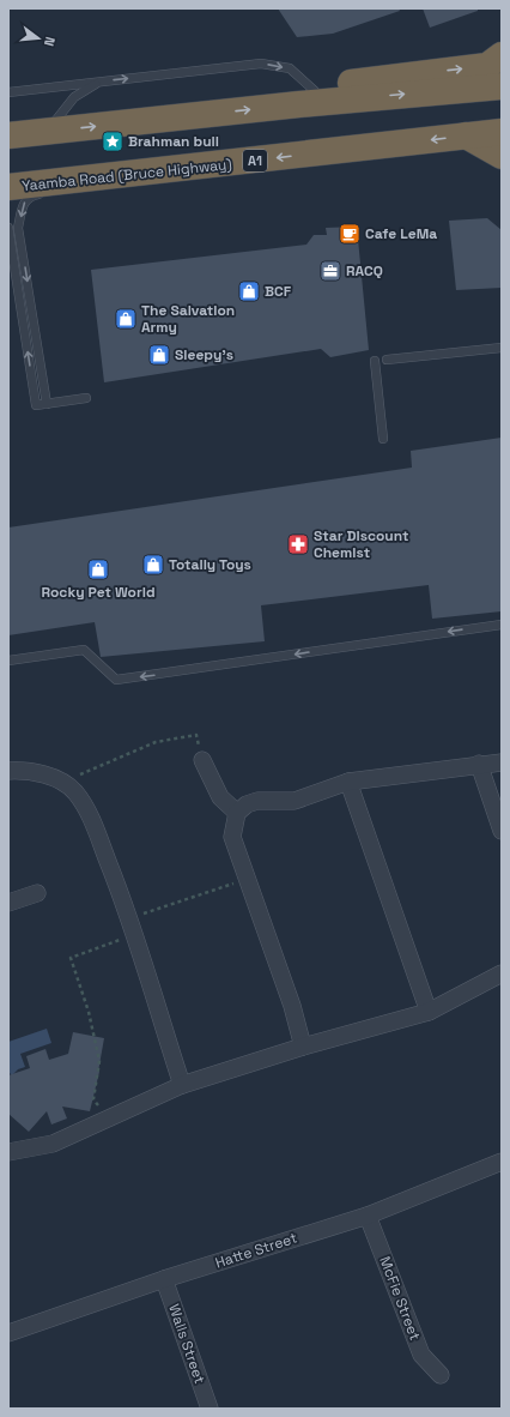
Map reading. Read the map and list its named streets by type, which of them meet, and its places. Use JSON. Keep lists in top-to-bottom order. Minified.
{"streets":{"highway":["A1","Yaamba Road (Bruce Highway)"],"street":["Hatte Street","McFie Street","Walls Street"]},"crossings":[["Hatte Street","McFie Street"],["Hatte Street","Walls Street"]],"places":{"place":["Brahman bull"],"cafe":["Cafe LeMa"],"office":["RACQ"],"shop":["BCF","The Salvation Army","Sleepy's","Totally Toys","Rocky Pet World"],"pharmacy":["Star Discount Chemist"]},"north":"right"}
